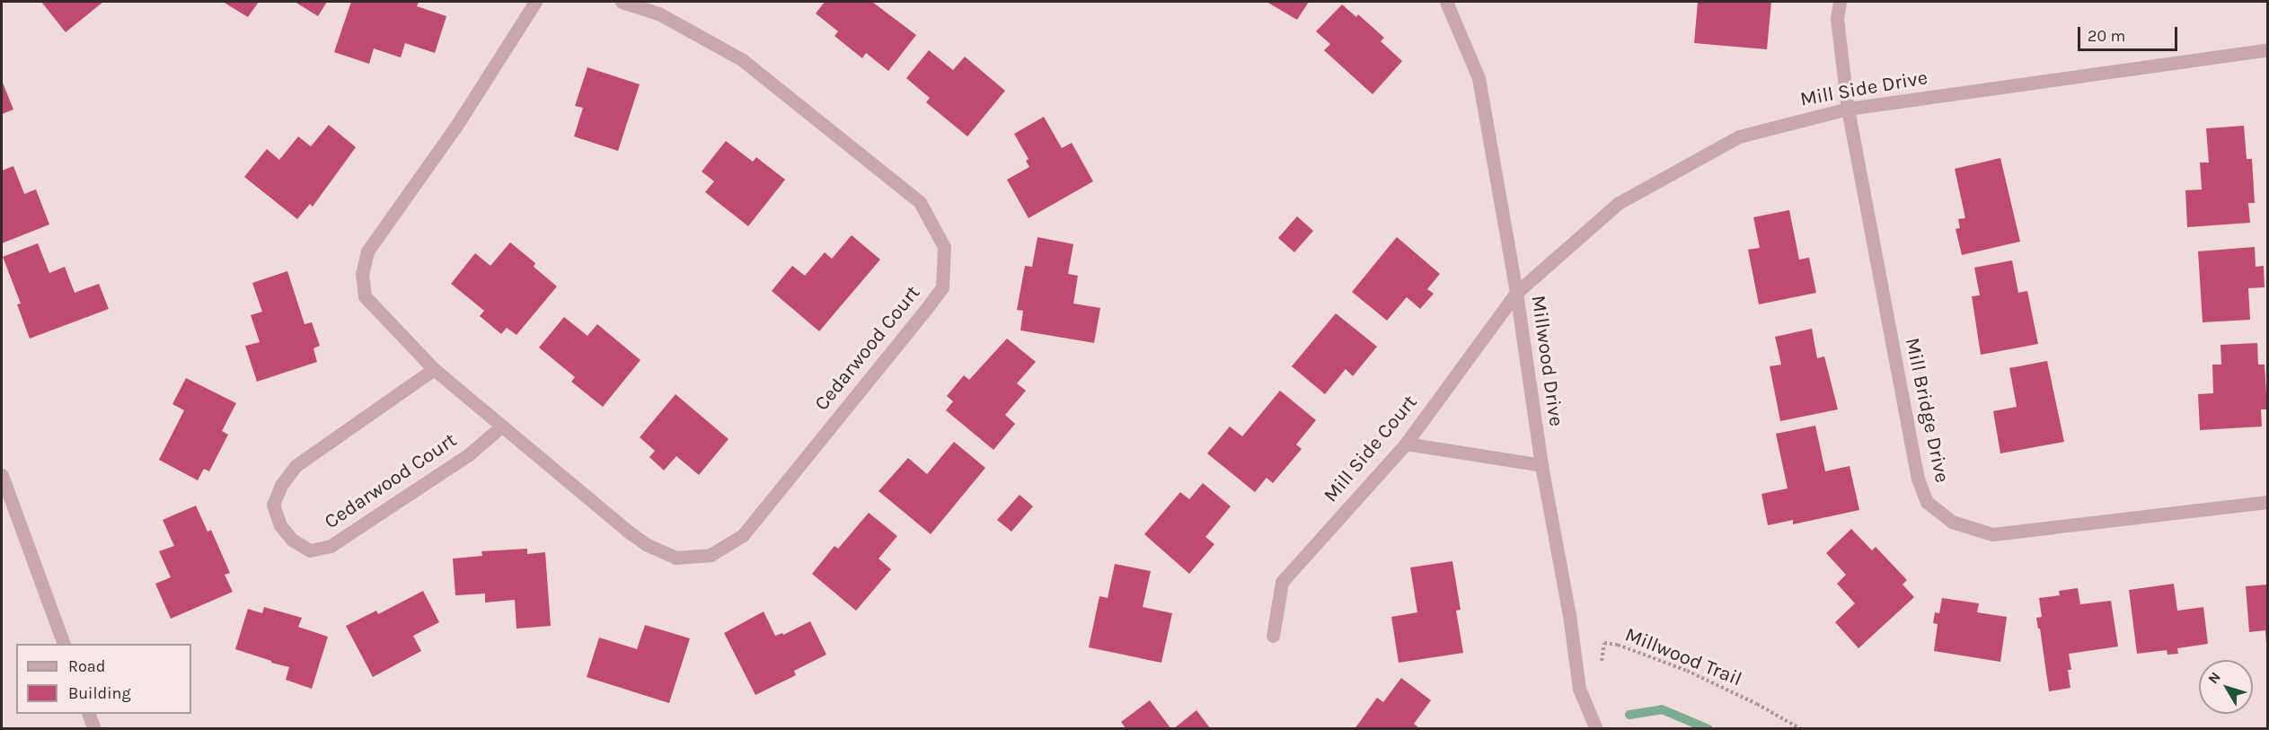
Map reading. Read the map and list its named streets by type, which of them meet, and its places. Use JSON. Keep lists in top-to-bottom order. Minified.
{"streets":{"street":["Mill Side Drive","Cedarwood Court","Millwood Drive","Mill Bridge Drive","Mill Side Court"],"path":["Millwood Trail"]},"crossings":[["Mill Side Drive","Millwood Drive"],["Mill Side Drive","Mill Bridge Drive"],["Mill Side Drive","Mill Side Court"],["Millwood Drive","Mill Side Court"]],"legend":["Road","Building"],"scale_bar":"20 m","north":"top left"}
